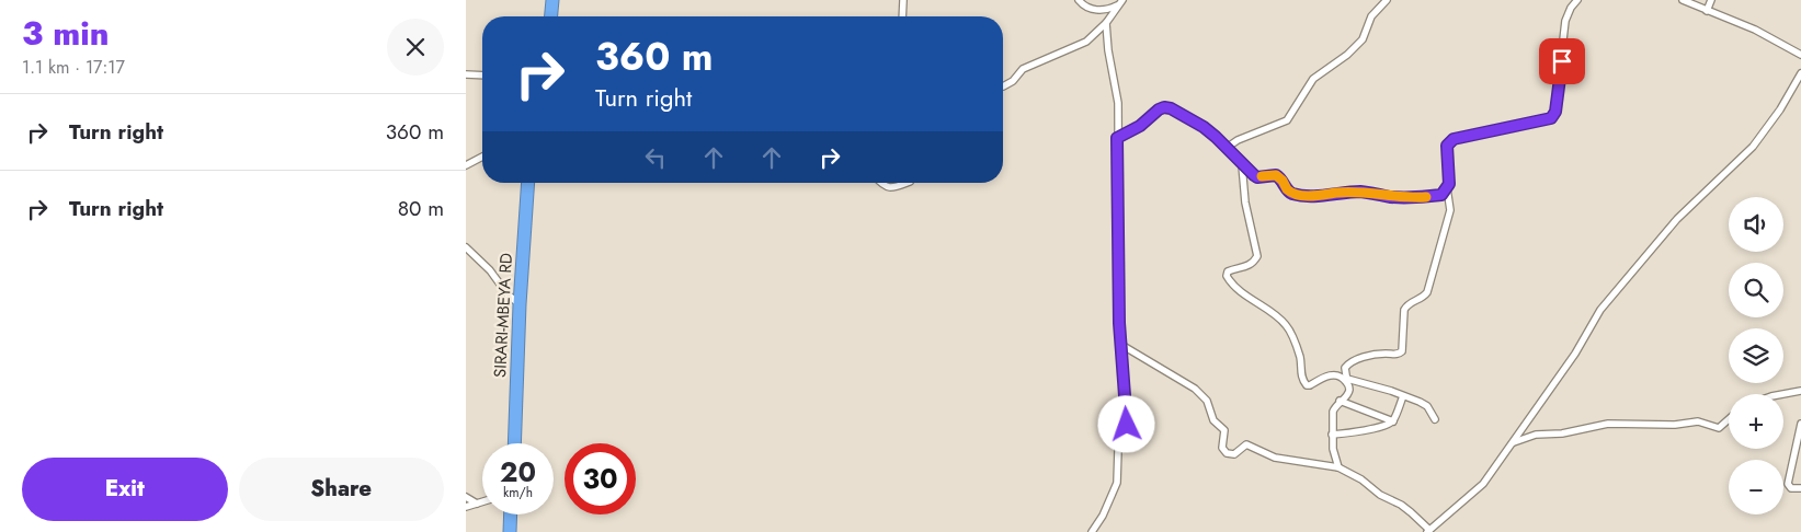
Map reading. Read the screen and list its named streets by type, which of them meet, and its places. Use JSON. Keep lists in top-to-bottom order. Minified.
{"streets":{"highway":["SIRARI-MBEYA RD"]},"page":{"heading":["3 min","1.1 km · 17:17"],"turn":["360 m","Turn right"],"list":[{"name":"Turn right","value":"360 m"},{"name":"Turn right","value":"80 m"}],"map_buttons":["+","−"],"speed":"20 km/h","limit":"30","buttons":["Exit","Share"]}}
